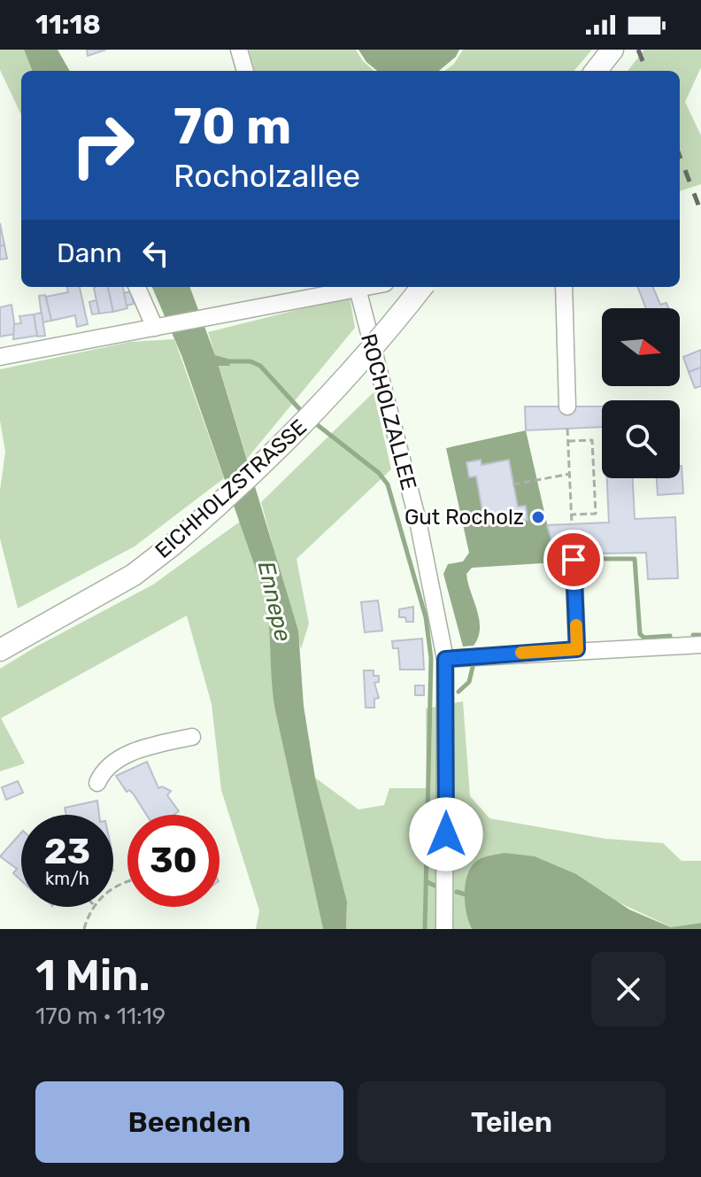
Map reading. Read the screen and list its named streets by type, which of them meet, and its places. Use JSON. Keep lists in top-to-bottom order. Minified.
{"streets":{"main road":["EICHHOLZSTRASSE"],"street":["ROCHOLZALLEE"]},"water":["Ennepe"],"places":["Gut Rocholz"],"north":"right","page":{"status":"11:18","turn":["70 m","Rocholzallee"],"then":"Dann","speed":"23 km/h","limit":"30","heading":["1 Min.","170 m · 11:19"],"buttons":["Beenden","Teilen"]}}
